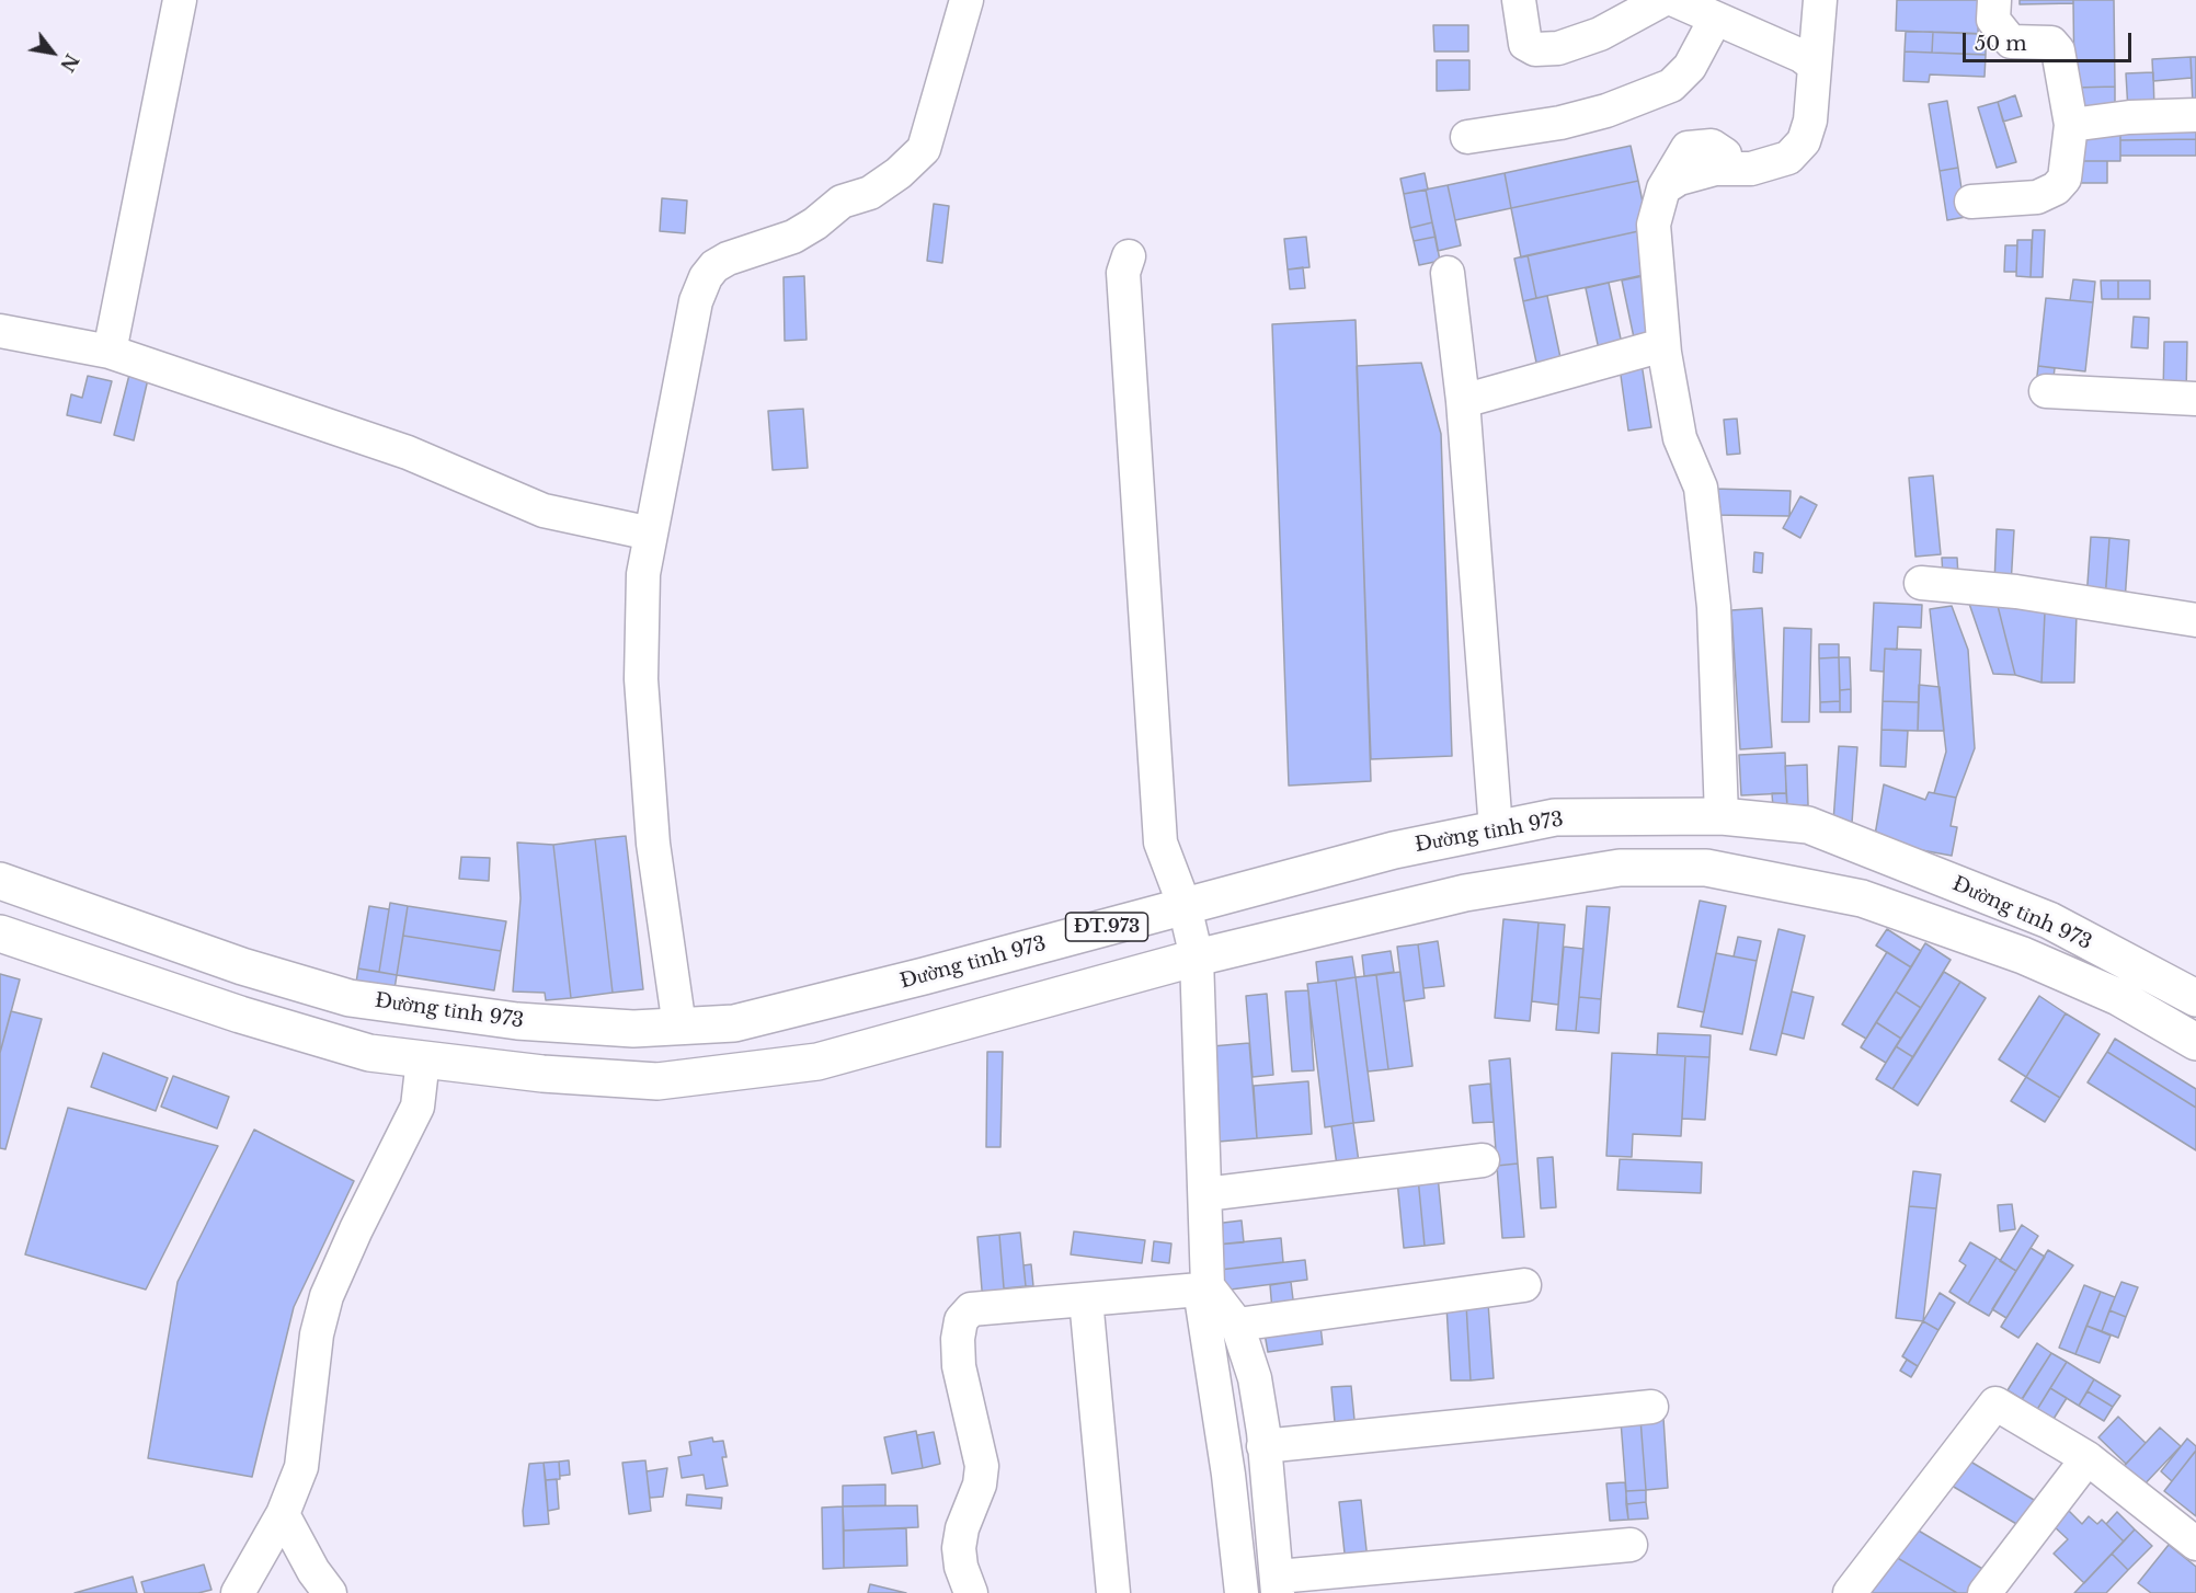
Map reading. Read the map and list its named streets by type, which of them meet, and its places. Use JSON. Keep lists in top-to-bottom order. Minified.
{"streets":{"main road":["Đường tỉnh 973","ĐT.973"]},"scale_bar":"50 m","north":"bottom right"}
